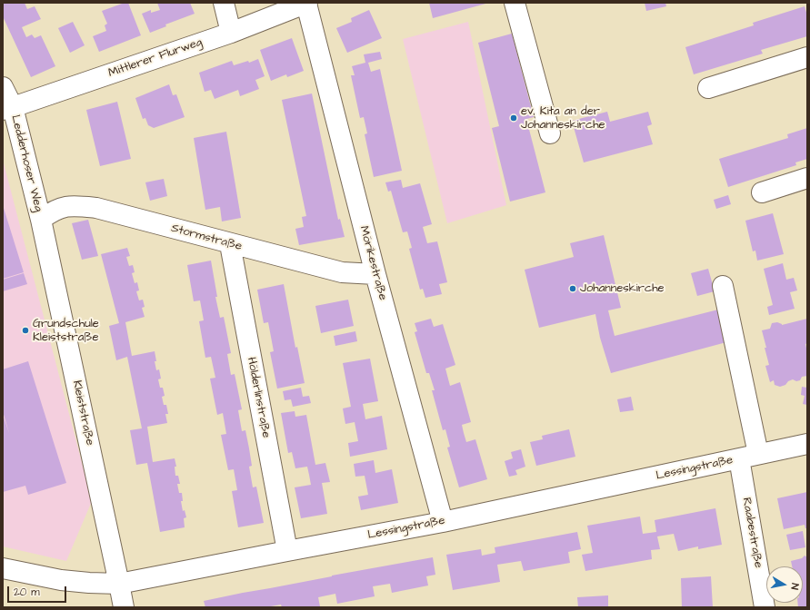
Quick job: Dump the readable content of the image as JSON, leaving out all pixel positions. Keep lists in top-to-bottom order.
{
  "streets": {
    "street": [
      "Mittlerer Flurweg",
      "Ledderhoser Weg",
      "Stormstraße",
      "Mörikestraße",
      "Hölderlinstraße",
      "Kleiststraße",
      "Lessingstraße",
      "Raabestraße"
    ]
  },
  "crossings": [
    ["Mittlerer Flurweg", "Ledderhoser Weg"],
    ["Mittlerer Flurweg", "Mörikestraße"],
    ["Ledderhoser Weg", "Stormstraße"],
    ["Ledderhoser Weg", "Kleiststraße"],
    ["Stormstraße", "Mörikestraße"],
    ["Stormstraße", "Hölderlinstraße"],
    ["Stormstraße", "Kleiststraße"],
    ["Mörikestraße", "Lessingstraße"],
    ["Hölderlinstraße", "Lessingstraße"],
    ["Kleiststraße", "Lessingstraße"],
    ["Lessingstraße", "Raabestraße"]
  ],
  "places": ["ev. Kita an der Johanneskirche", "Johanneskirche", "Grundschule Kleiststraße"],
  "scale_bar": "20 m",
  "north": "right"
}
